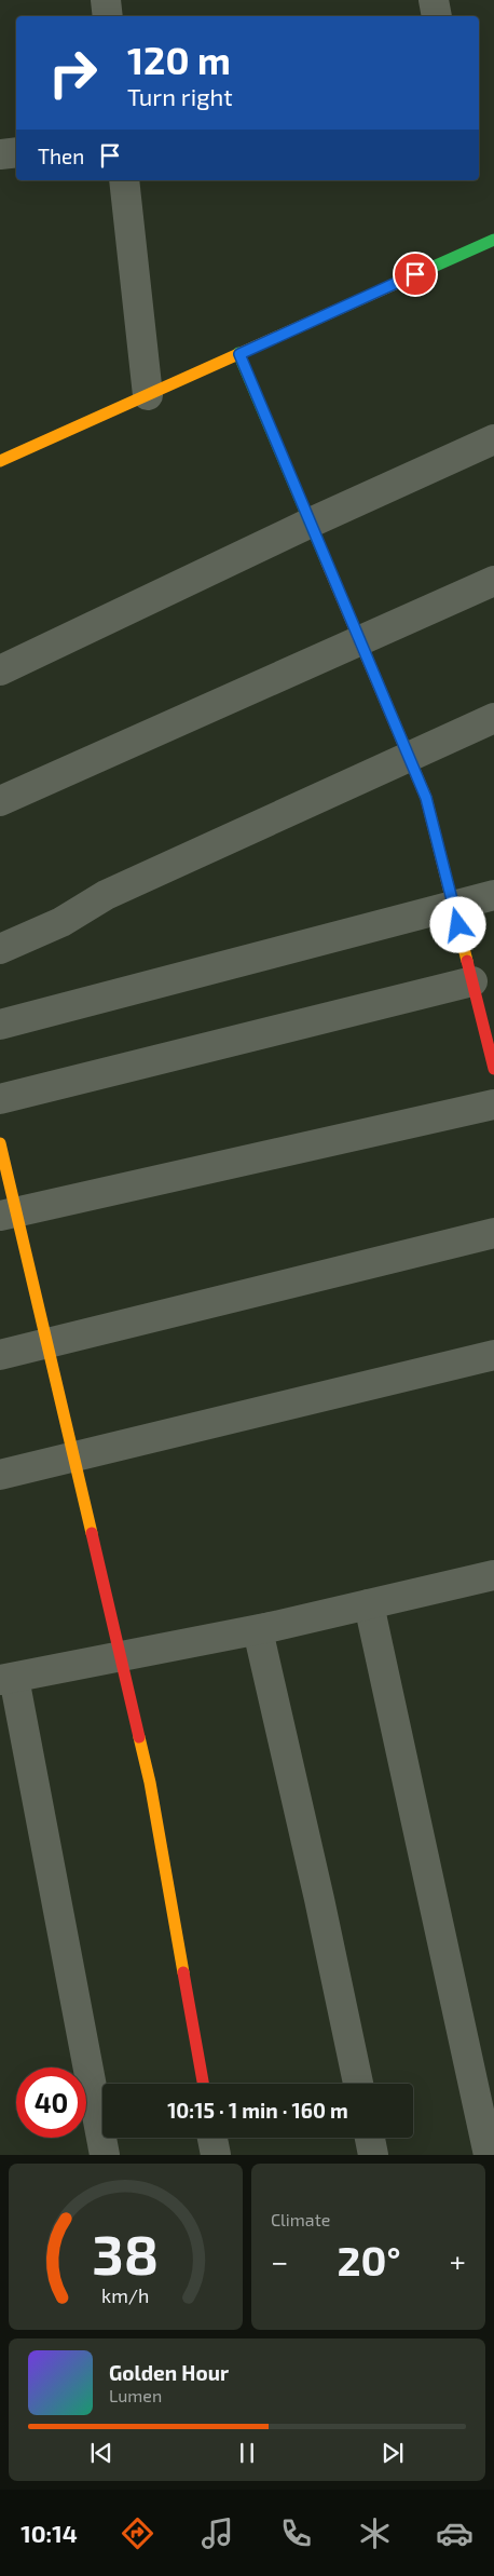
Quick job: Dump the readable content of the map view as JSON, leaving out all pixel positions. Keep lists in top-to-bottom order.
{
  "page": {
    "turn": ["120 m", "Turn right"],
    "then": "Then",
    "limit": "40",
    "trip": "10:15 · 1 min · 160 m",
    "tile": "Climate",
    "heat": ["−", "20°", "+"],
    "song": ["Golden Hour", "Lumen"],
    "tabs": "10:14",
    "gauge": ["38", "km/h"]
  }
}
